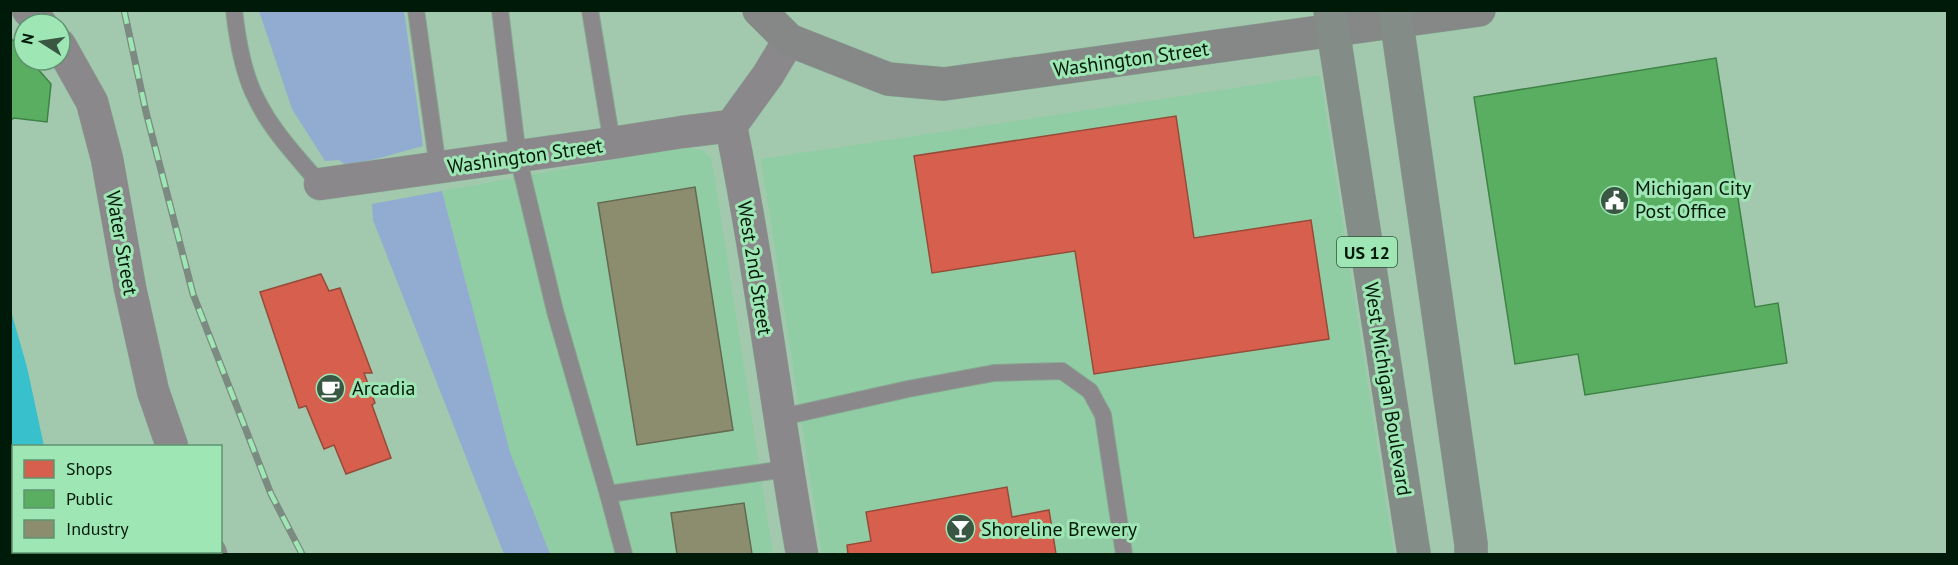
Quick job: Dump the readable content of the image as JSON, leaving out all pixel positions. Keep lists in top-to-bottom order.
{
  "streets": {
    "main road": ["US 12", "West Michigan Boulevard"],
    "street": ["Washington Street", "Water Street", "West 2nd Street"]
  },
  "crossings": [
    ["Washington Street", "West 2nd Street"],
    ["Washington Street", "West Michigan Boulevard"]
  ],
  "places": {
    "public building": ["Michigan City Post Office"],
    "cafe": ["Arcadia"],
    "bar": ["Shoreline Brewery"]
  },
  "legend": ["Shops", "Public", "Industry"],
  "north": "left"
}
